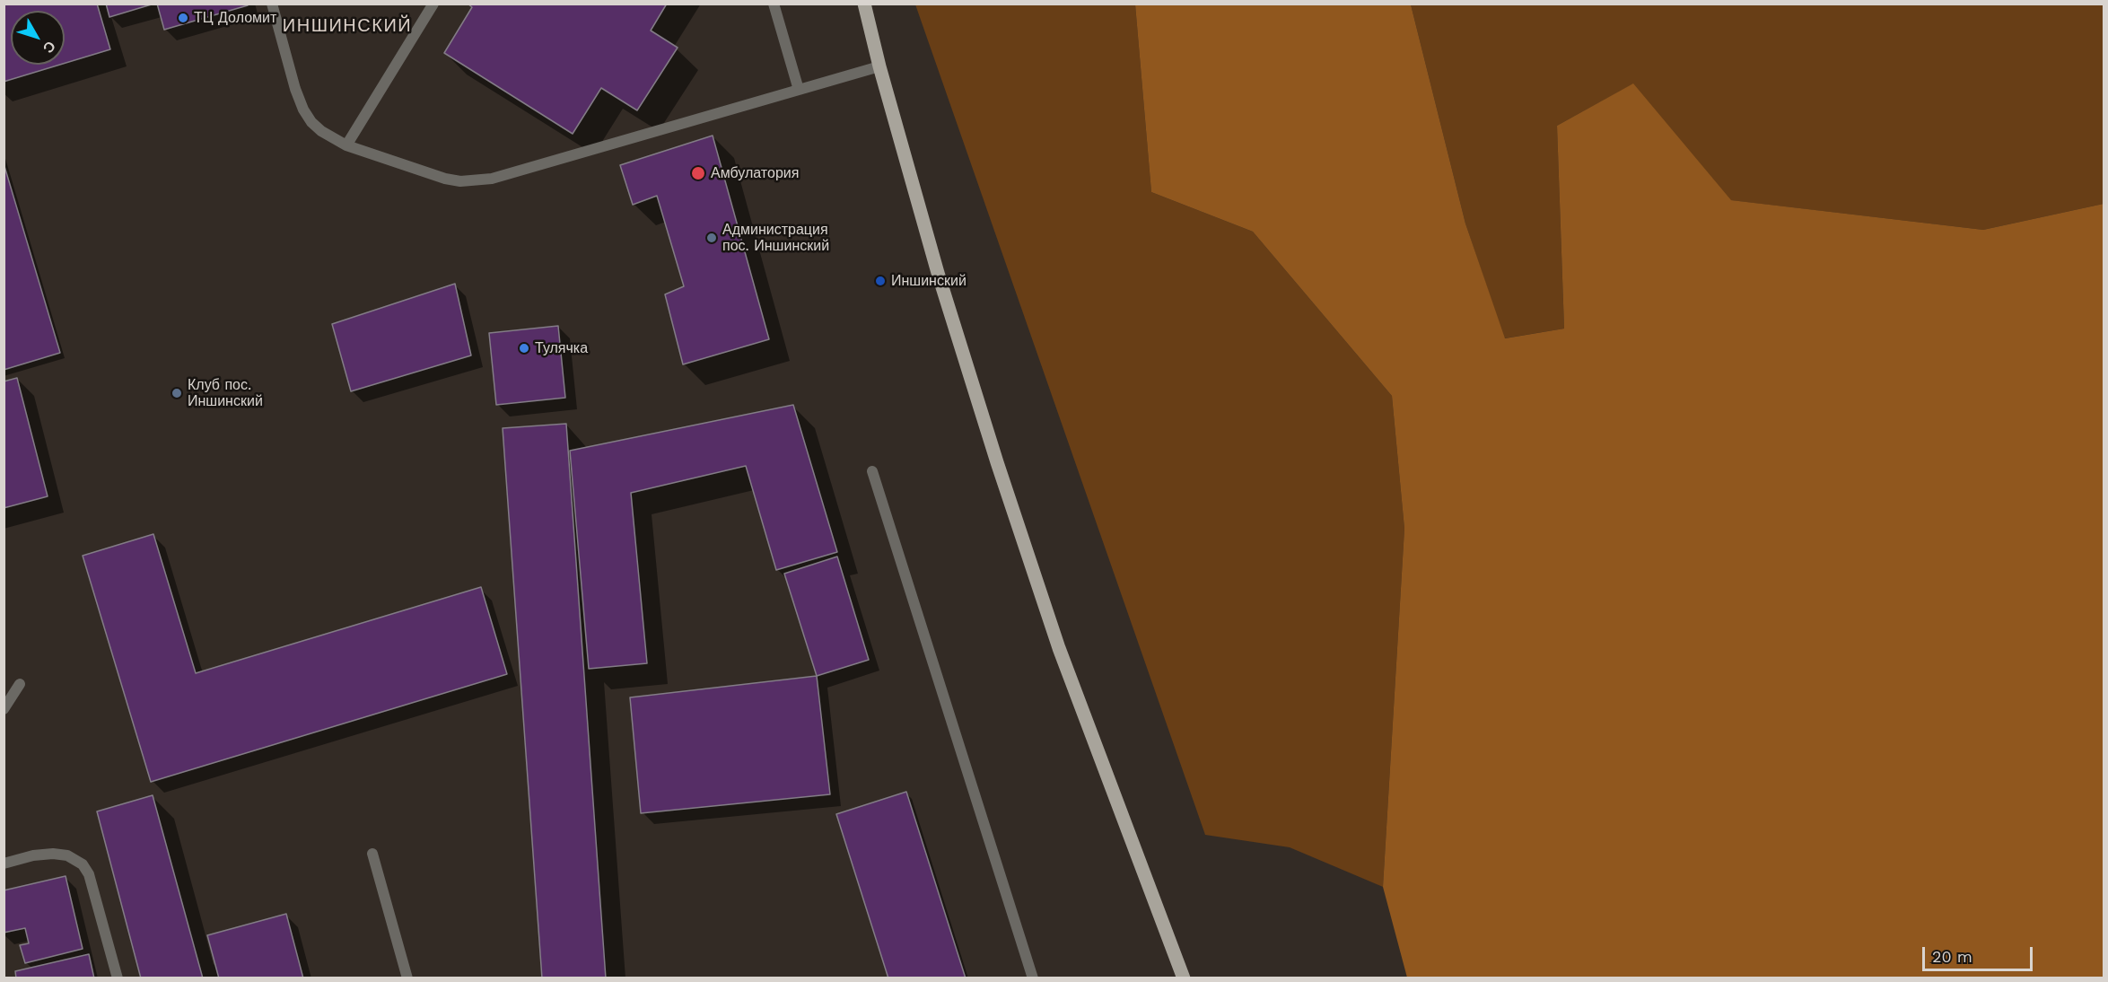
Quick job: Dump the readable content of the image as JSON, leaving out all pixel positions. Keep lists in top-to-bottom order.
{
  "districts": ["ИНШИНСКИЙ"],
  "places": [
    "ТЦ Доломит",
    "Амбулатория",
    "Администрация пос. Иншинский",
    "Иншинский",
    "Тулячка",
    "Клуб пос. Иншинский"
  ],
  "scale_bar": "20 m",
  "north": "bottom right"
}
